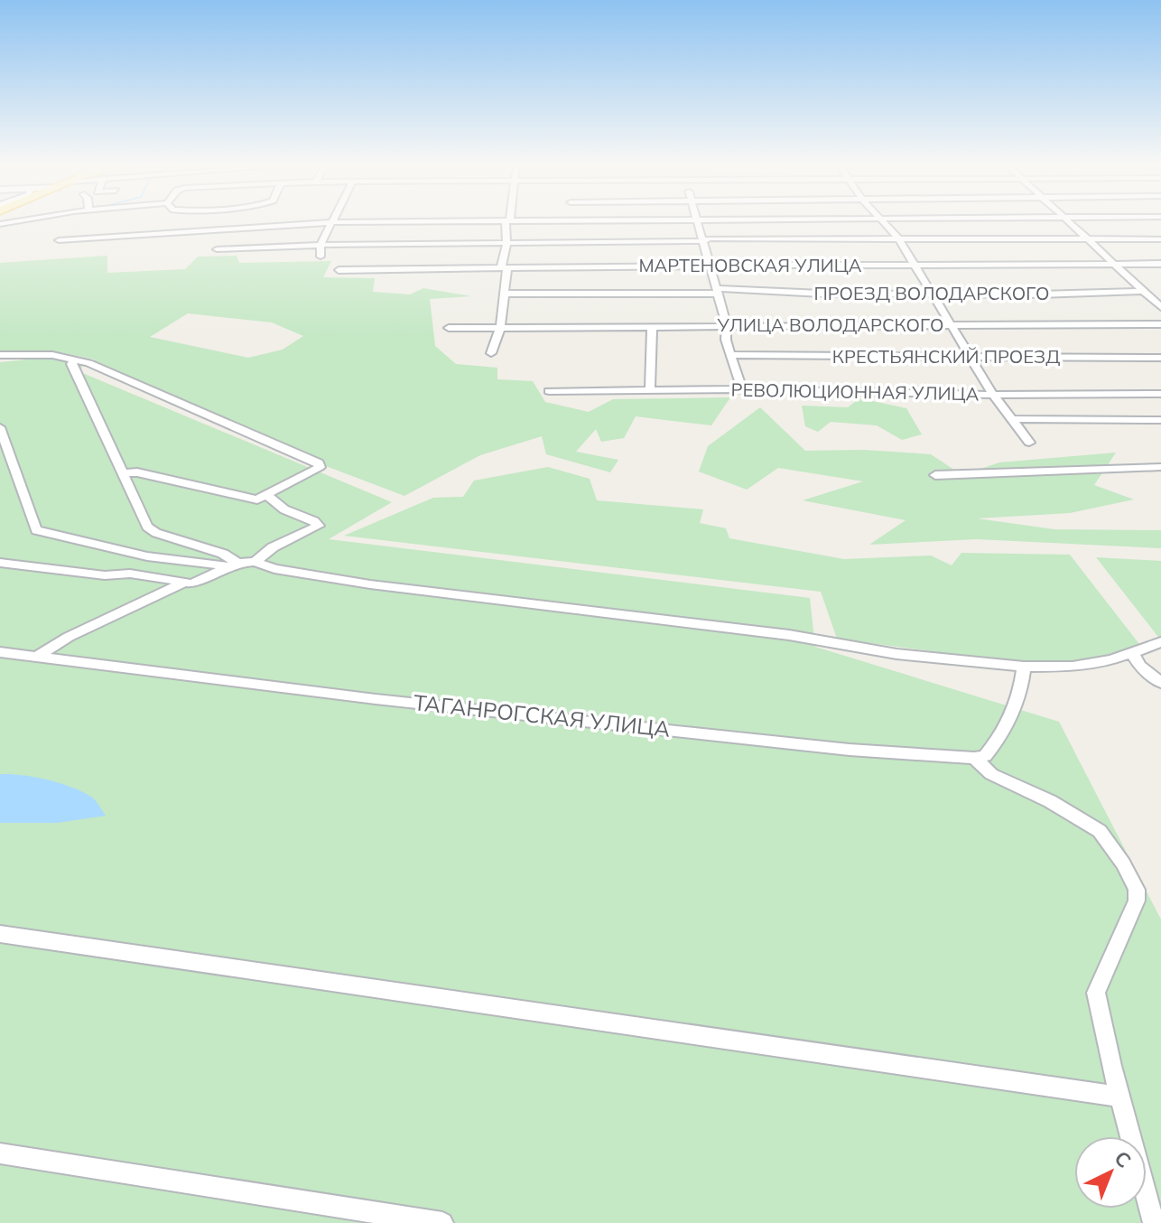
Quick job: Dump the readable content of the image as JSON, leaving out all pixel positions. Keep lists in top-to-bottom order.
{
  "streets": {
    "street": [
      "МАРТЕНОВСКАЯ УЛИЦА",
      "ПРОЕЗД ВОЛОДАРСКОГО",
      "УЛИЦА ВОЛОДАРСКОГО",
      "КРЕСТЬЯНСКИЙ ПРОЕЗД",
      "РЕВОЛЮЦИОННАЯ УЛИЦА",
      "ТАГАНРОГСКАЯ УЛИЦА"
    ]
  },
  "north": "top right"
}
